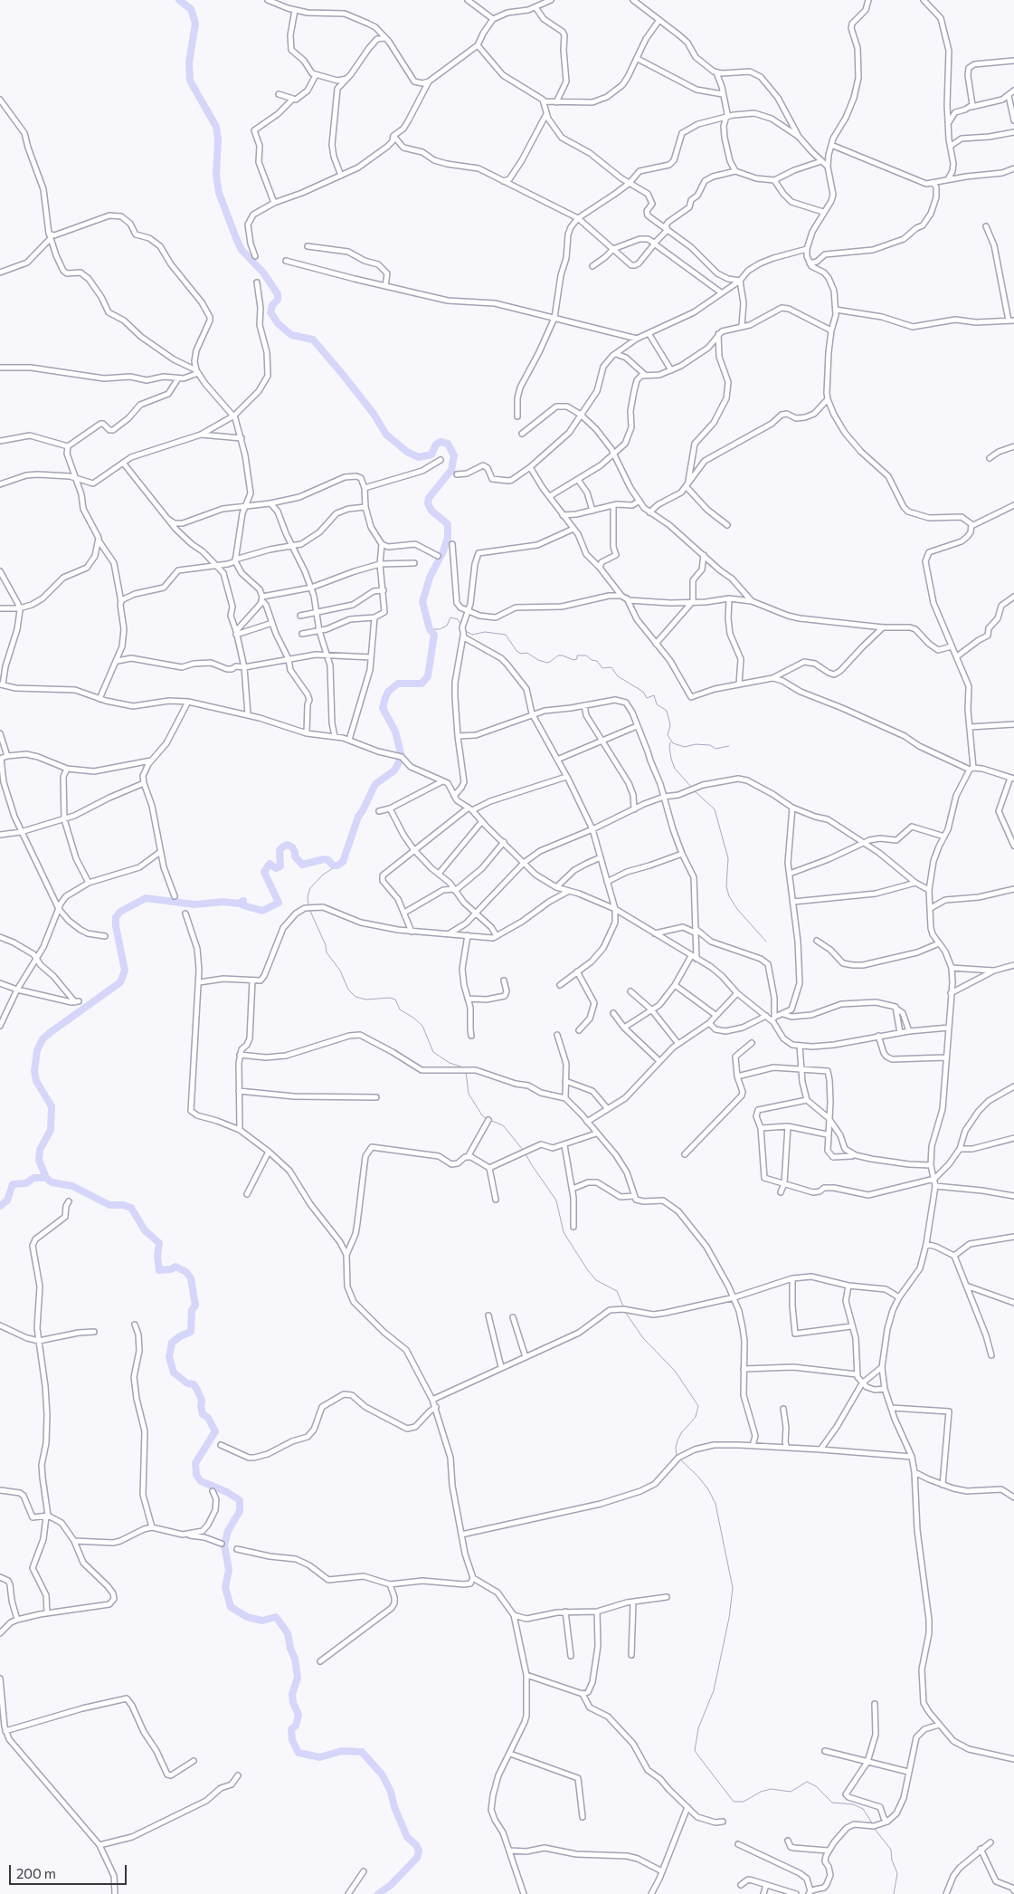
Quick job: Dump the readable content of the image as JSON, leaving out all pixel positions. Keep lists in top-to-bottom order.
{
  "scale_bar": "200 m"
}
